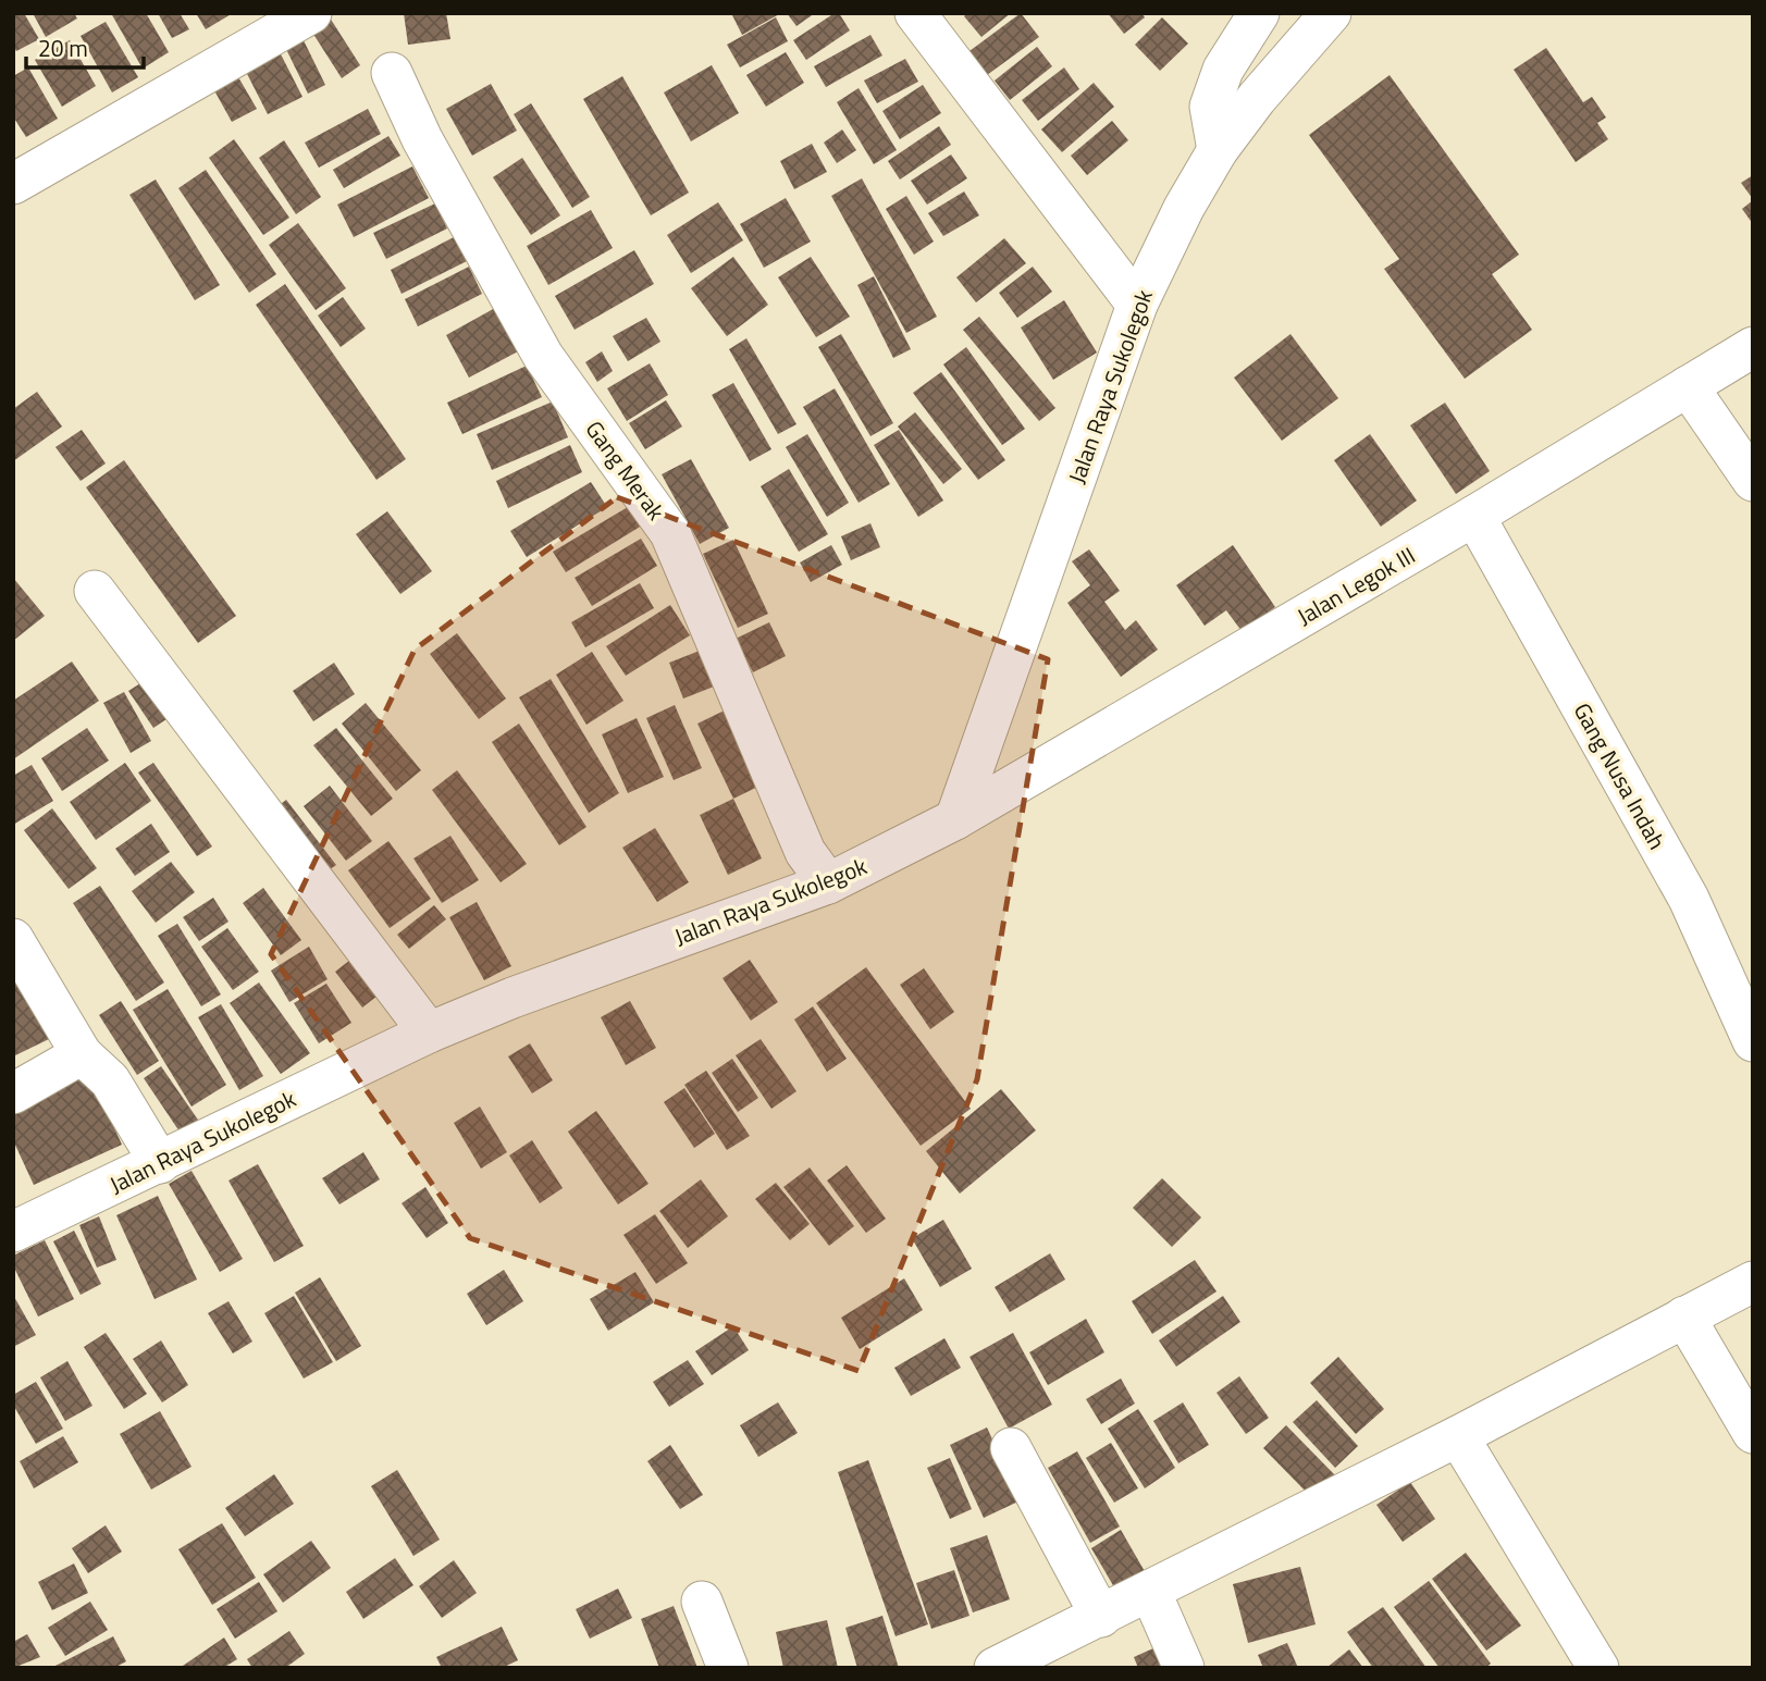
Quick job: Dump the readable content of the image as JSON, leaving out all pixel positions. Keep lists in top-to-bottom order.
{
  "streets": {
    "street": [
      "Jalan Raya Sukolegok",
      "Gang Merak",
      "Jalan Legok III",
      "Gang Nusa Indah"
    ]
  },
  "crossings": [
    ["Jalan Raya Sukolegok", "Gang Merak"],
    ["Jalan Raya Sukolegok", "Jalan Legok III"],
    ["Jalan Legok III", "Gang Nusa Indah"]
  ],
  "scale_bar": "20 m"
}
